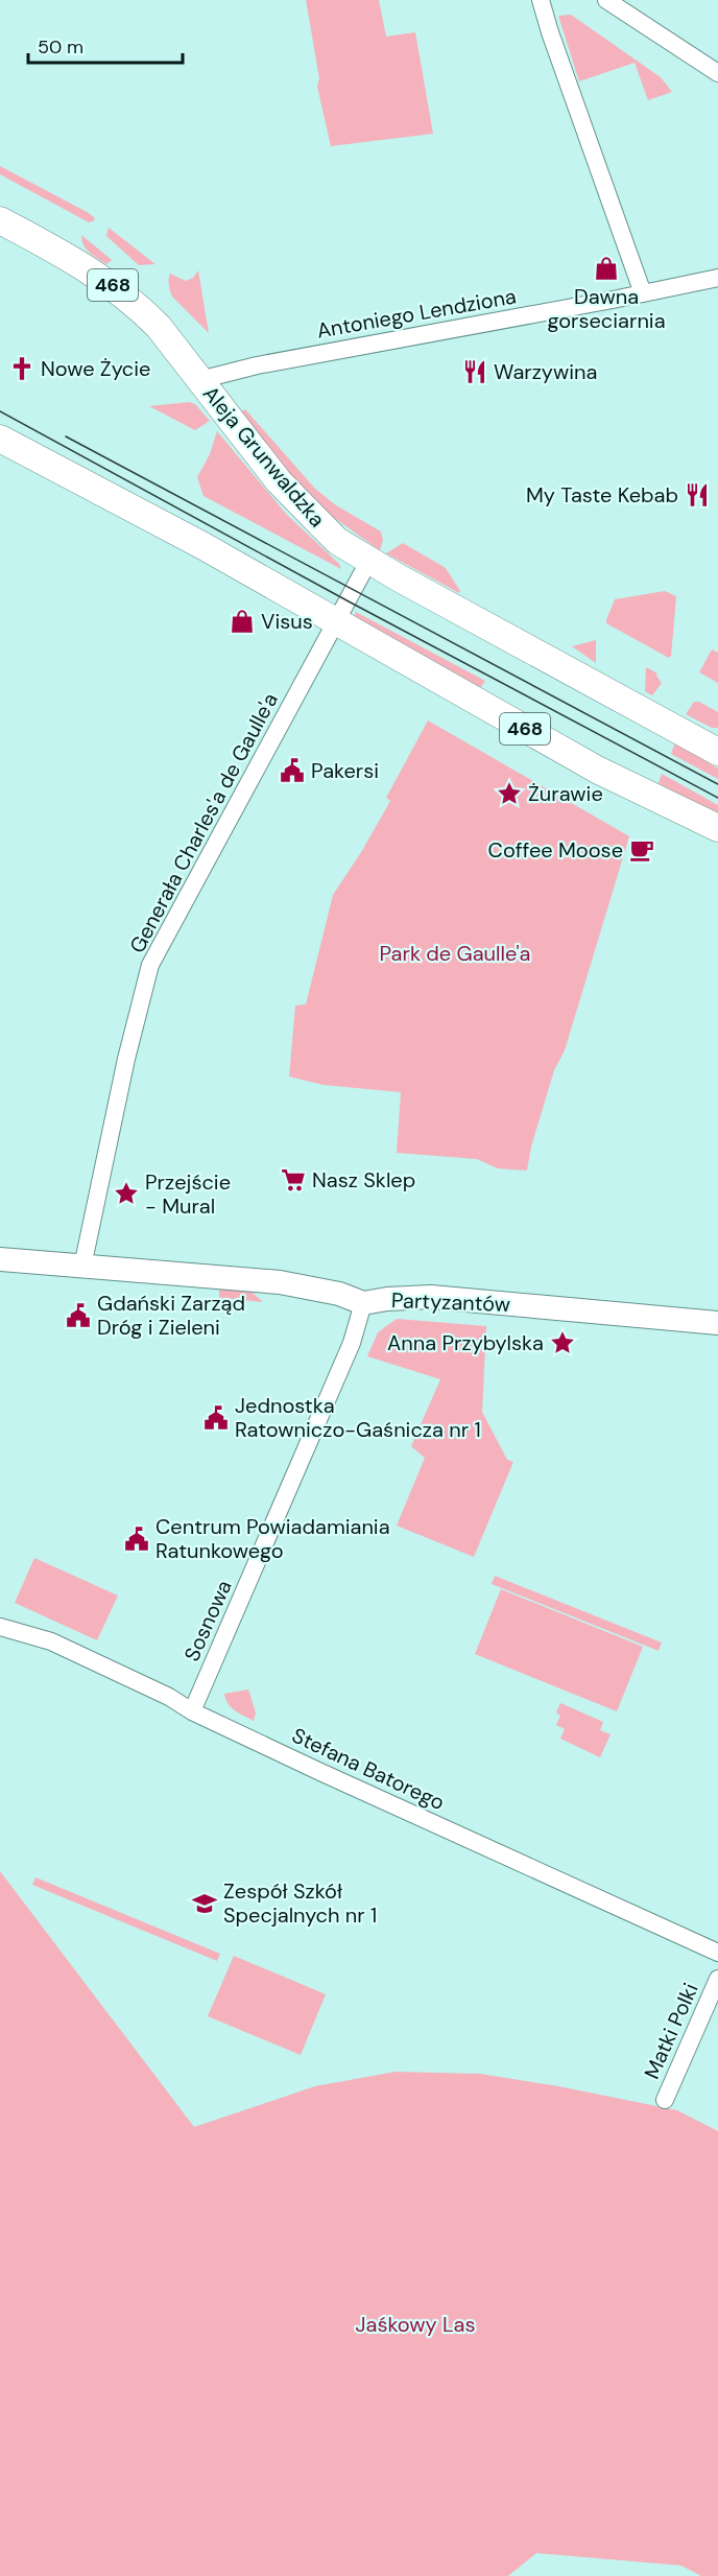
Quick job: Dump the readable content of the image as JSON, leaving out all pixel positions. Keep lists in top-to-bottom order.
{
  "streets": {
    "main road": ["468", "Aleja Grunwaldzka"],
    "street": [
      "Antoniego Lendziona",
      "Generała Charles'a de Gaulle'a",
      "Partyzantów",
      "Sosnowa",
      "Stefana Batorego",
      "Matki Polki"
    ]
  },
  "crossings": [
    ["468", "Generała Charles'a de Gaulle'a"],
    ["Antoniego Lendziona", "Aleja Grunwaldzka"],
    ["Aleja Grunwaldzka", "Generała Charles'a de Gaulle'a"],
    ["Generała Charles'a de Gaulle'a", "Partyzantów"],
    ["Partyzantów", "Sosnowa"],
    ["Sosnowa", "Stefana Batorego"]
  ],
  "parks": ["Park de Gaulle'a", "Jaśkowy Las"],
  "places": {
    "shop": ["Dawna gorseciarnia", "Visus"],
    "church": ["Nowe Życie"],
    "restaurant": ["Warzywina", "My Taste Kebab"],
    "public building": [
      "Pakersi",
      "Gdański Zarząd Dróg i Zieleni",
      "Jednostka Ratowniczo-Gaśnicza nr 1",
      "Centrum Powiadamiania Ratunkowego"
    ],
    "place": ["Żurawie", "Przejście - Mural", "Anna Przybylska"],
    "cafe": ["Coffee Moose"],
    "supermarket": ["Nasz Sklep"],
    "school or university": ["Zespół Szkół Specjalnych nr 1"]
  },
  "scale_bar": "50 m"
}
